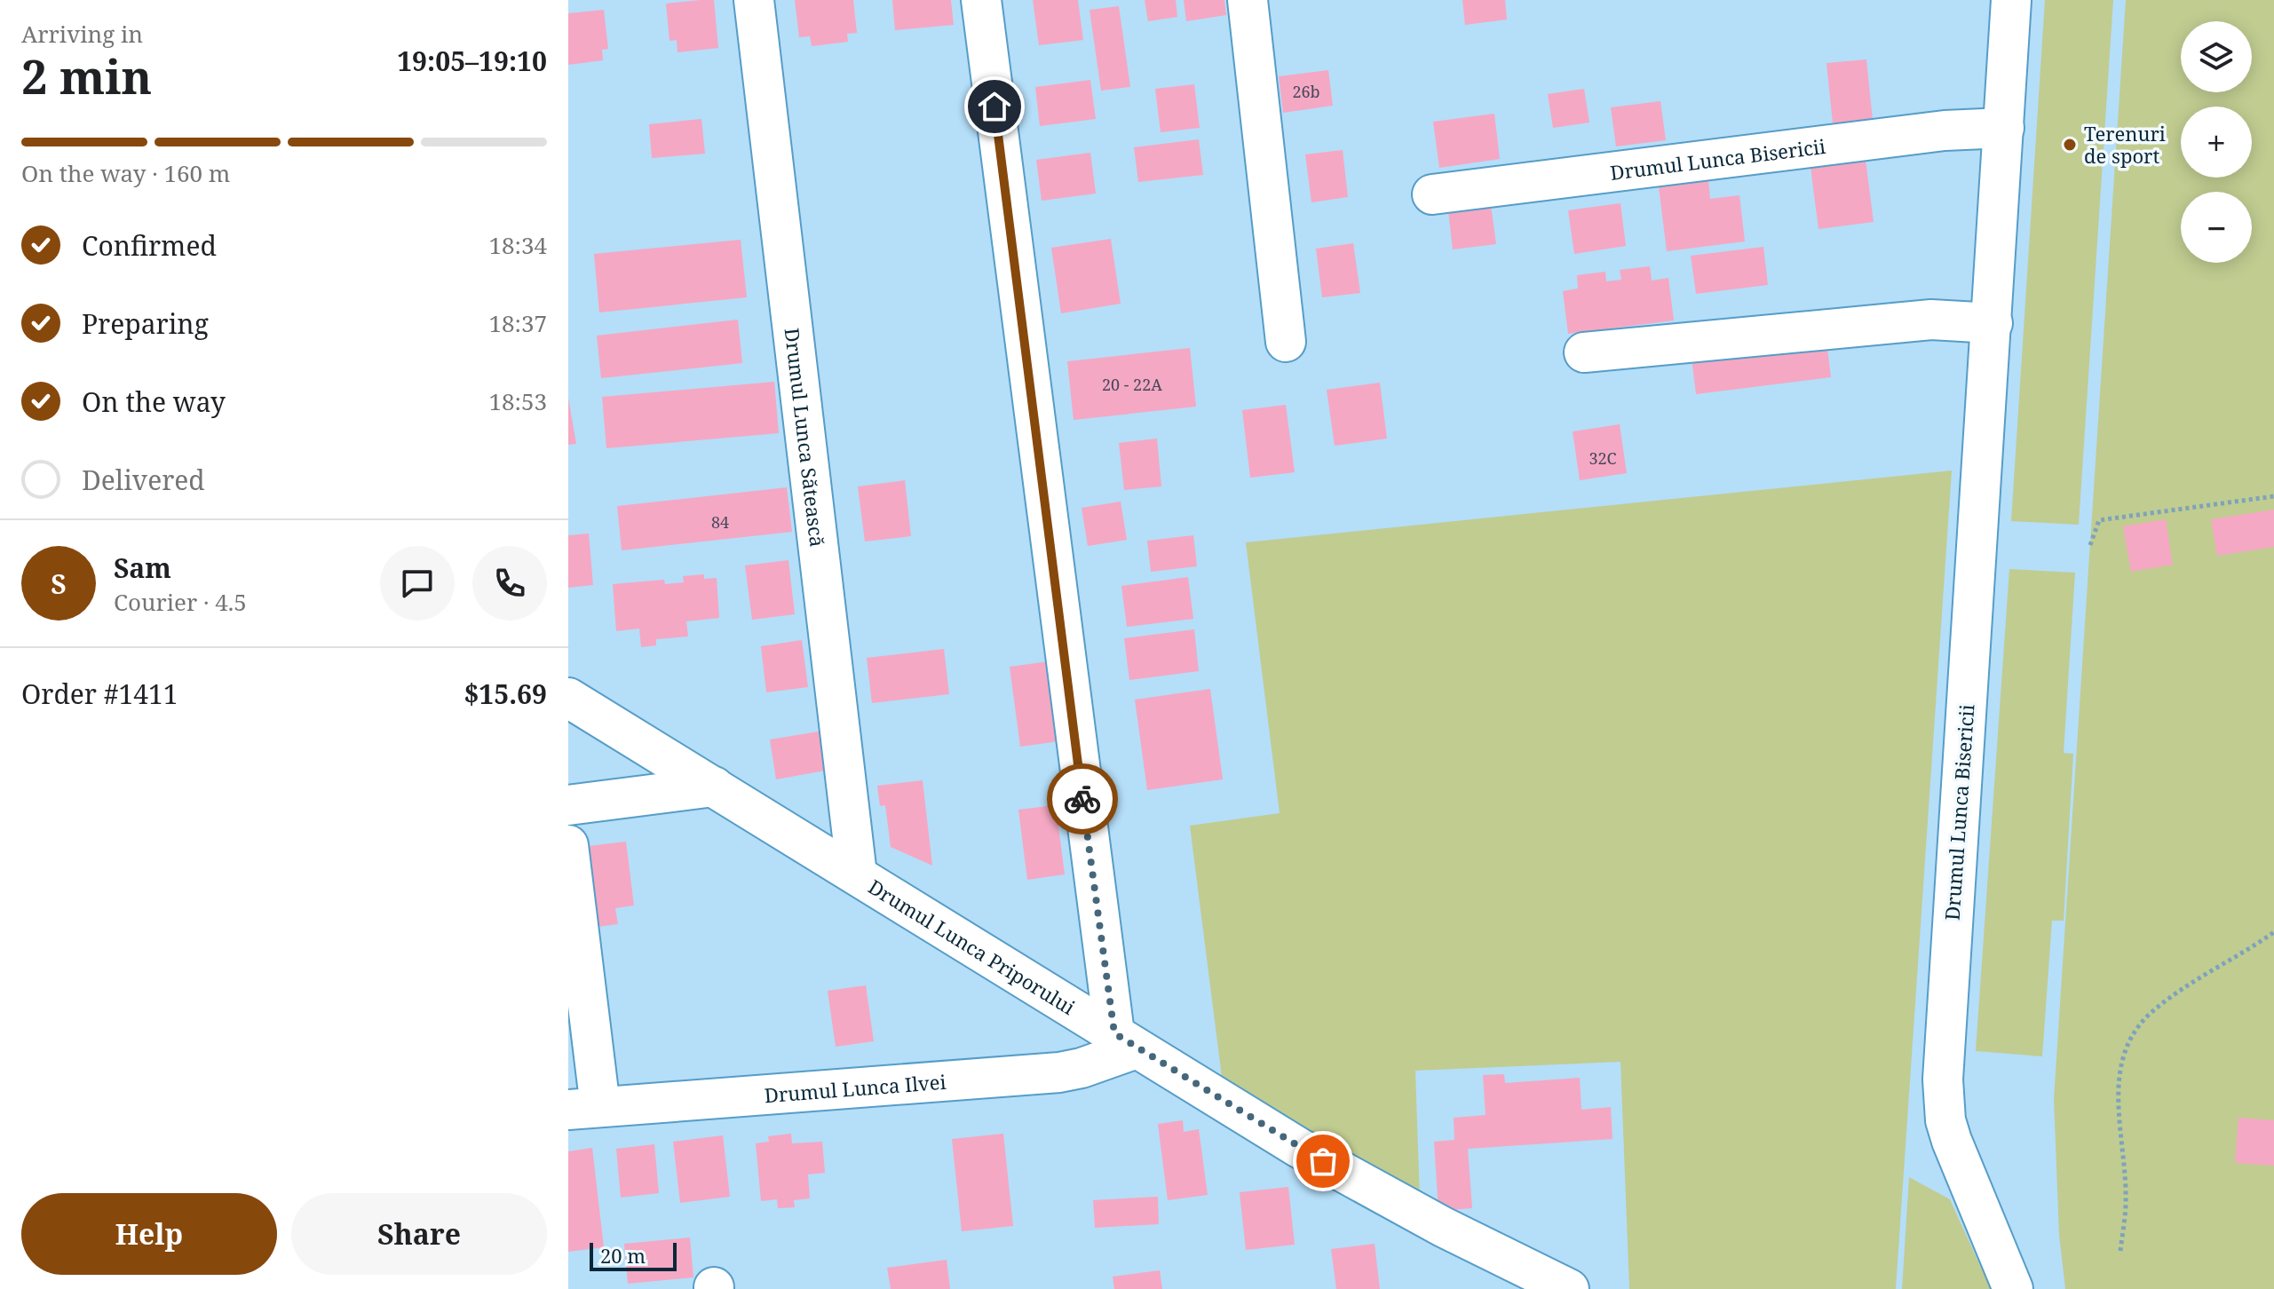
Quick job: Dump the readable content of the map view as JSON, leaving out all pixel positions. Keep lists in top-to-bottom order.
{
  "streets": {
    "street": [
      "Drumul Lunca Bisericii",
      "Drumul Lunca Sătească",
      "Drumul Lunca Priporului",
      "Drumul Lunca Ilvei"
    ]
  },
  "crossings": [
    ["Drumul Lunca Sătească", "Drumul Lunca Priporului"],
    ["Drumul Lunca Priporului", "Drumul Lunca Ilvei"]
  ],
  "places": ["Terenuri de sport"],
  "house_numbers": [
    "26b",
    "20 - 22A",
    "32C",
    "84"
  ],
  "scale_bar": "20 m",
  "page": {
    "heading": ["2 min", "Arriving in", "19:05–19:10"],
    "panel": [
      "Sam",
      "Courier · 4.5",
      "Order #1411",
      "$15.69"
    ],
    "map_buttons": ["+", "−"],
    "bar": "On the way · 160 m",
    "list": [
      ["Confirmed", "18:34"],
      ["Preparing", "18:37"],
      ["On the way", "18:53"],
      "Delivered"
    ],
    "round": "S",
    "buttons": ["Help", "Share"],
    "scale": "20 m"
  }
}
